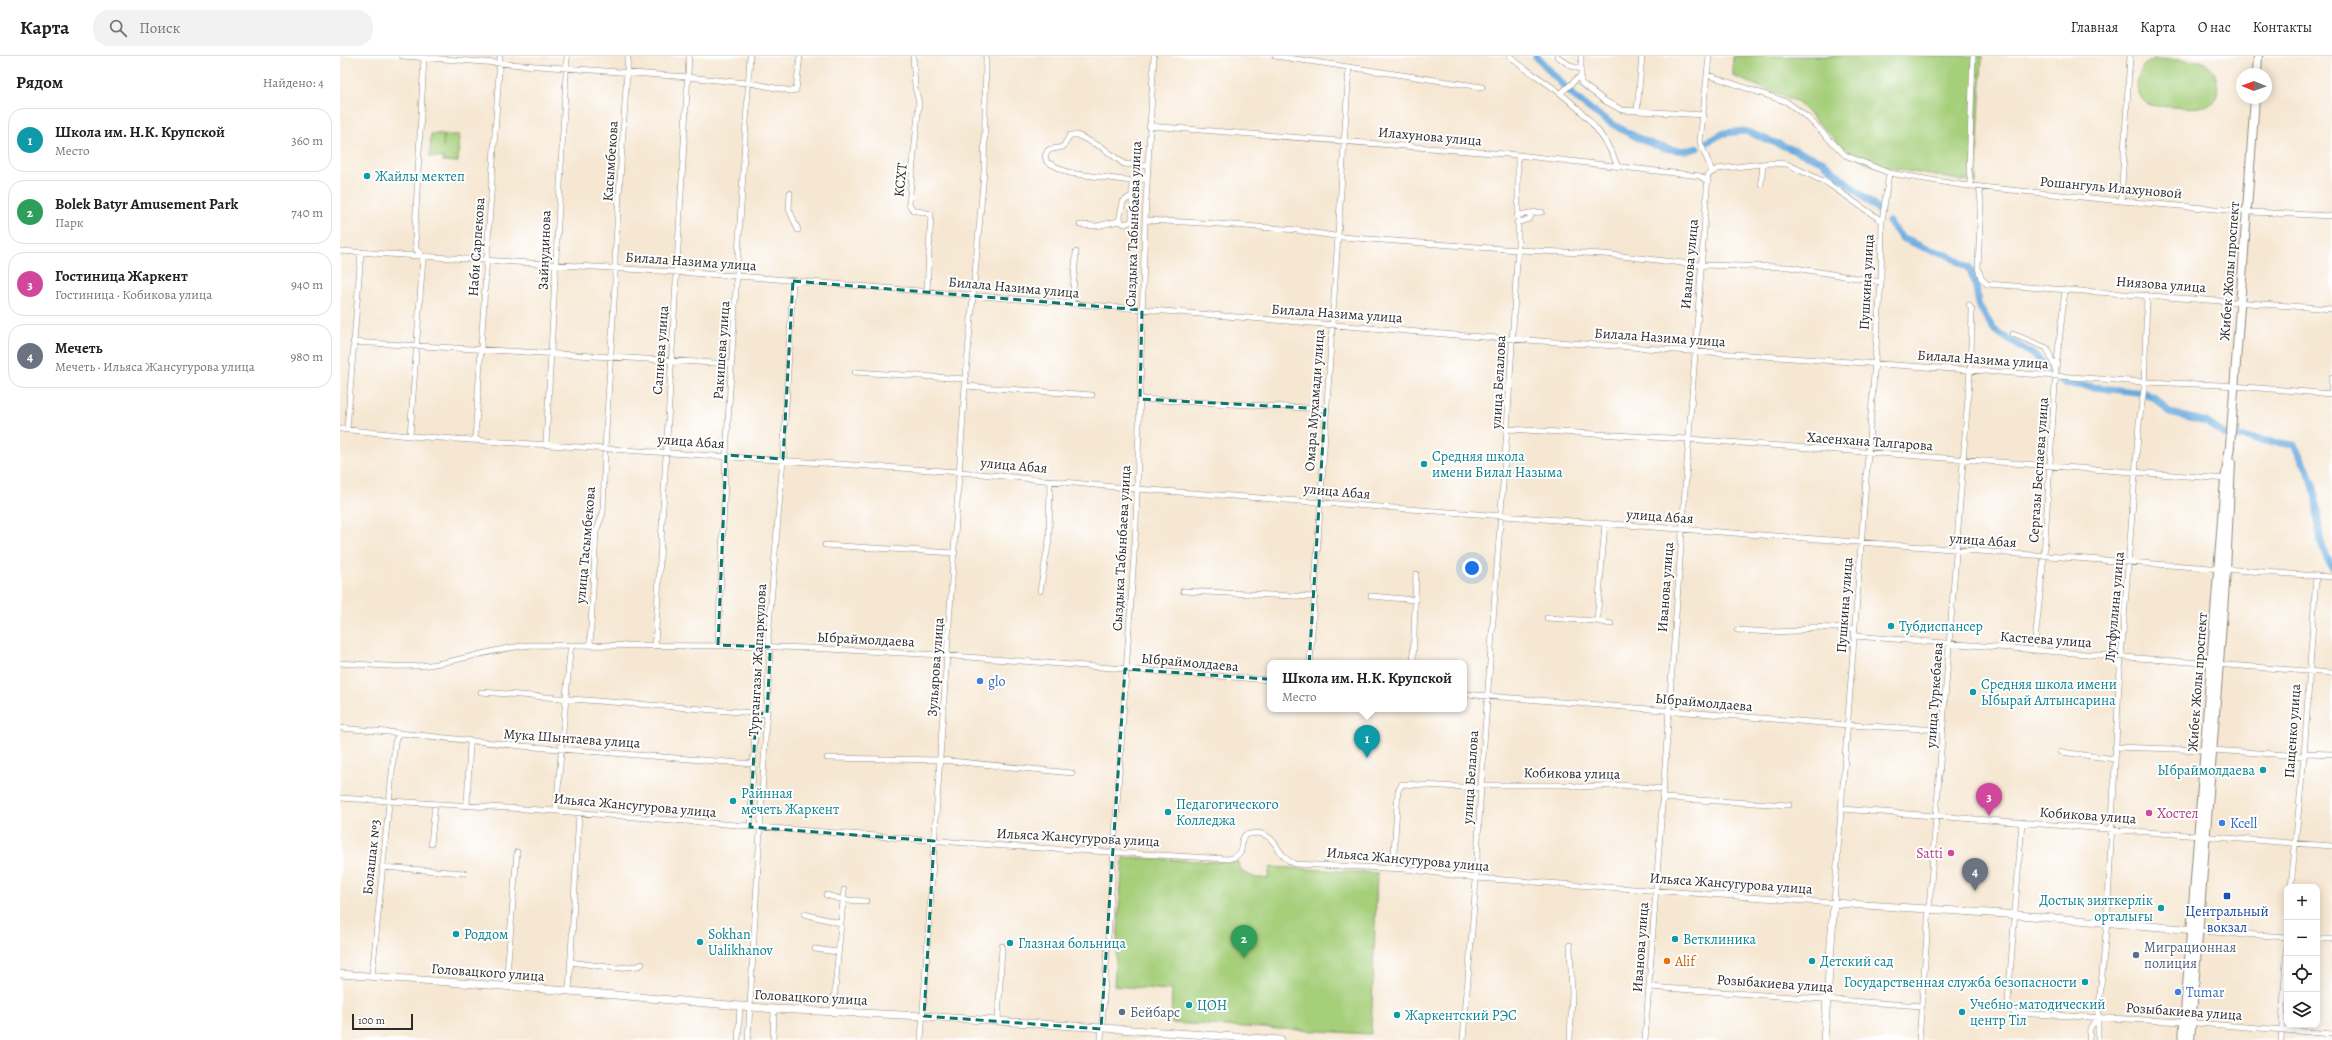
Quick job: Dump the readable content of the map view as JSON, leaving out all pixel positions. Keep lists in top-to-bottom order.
{
  "streets": {
    "highway": ["Жибек Жолы проспект"],
    "main road": ["Пушкина улица", "Ильяса Жансугурова улица", "Головацкого улица"],
    "street": [
      "Илахунова улица",
      "Касымбекова",
      "КСХТ",
      "Рошангуль Илахуновой",
      "Сыздыка Табынбаева улица",
      "Наби Сарпекова",
      "Зайнудинова",
      "Билала Назима улица",
      "Иванова улица",
      "Ниязова улица",
      "Сапиева улица",
      "Ракишева улица",
      "улица Белалова",
      "Омара Мухамади улица",
      "улица Абая",
      "Хасенхана Талгарова",
      "Сергазы Беспаева улица",
      "улица Тасымбекова",
      "Лутфуллина улица",
      "Ыбраймолдаева",
      "Кастеева улица",
      "Тургангазы Жапаркулова",
      "Зульярова улица",
      "улица Туркебаева",
      "Пащенко улица",
      "Мука Шынтаева улица",
      "Кобикова улица",
      "Болашак №3",
      "Розыбакиева улица"
    ]
  },
  "crossings": [
    ["Илахунова улица", "Сыздыка Табынбаева улица"],
    ["Илахунова улица", "Иванова улица"],
    ["Илахунова улица", "улица Белалова"],
    ["Илахунова улица", "Омара Мухамади улица"],
    ["Касымбекова", "Билала Назима улица"],
    ["Касымбекова", "улица Тасымбекова"],
    ["КСХТ", "Билала Назима улица"],
    ["Рошангуль Илахуновой", "Жибек Жолы проспект"],
    ["Рошангуль Илахуновой", "Пушкина улица"],
    ["Рошангуль Илахуновой", "Ниязова улица"],
    ["Сыздыка Табынбаева улица", "Билала Назима улица"],
    ["Сыздыка Табынбаева улица", "улица Абая"],
    ["Сыздыка Табынбаева улица", "Ыбраймолдаева"],
    ["Сыздыка Табынбаева улица", "Ильяса Жансугурова улица"],
    ["Сыздыка Табынбаева улица", "Головацкого улица"],
    ["Наби Сарпекова", "Билала Назима улица"],
    ["Наби Сарпекова", "улица Абая"],
    ["Зайнудинова", "Билала Назима улица"],
    ["Зайнудинова", "улица Абая"],
    ["Билала Назима улица", "Иванова улица"],
    ["Билала Назима улица", "Жибек Жолы проспект"],
    ["Билала Назима улица", "Пушкина улица"],
    ["Билала Назима улица", "Сапиева улица"],
    ["Билала Назима улица", "Ракишева улица"],
    ["Билала Назима улица", "улица Белалова"],
    ["Билала Назима улица", "Омара Мухамади улица"],
    ["Билала Назима улица", "Сергазы Беспаева улица"],
    ["Билала Назима улица", "Лутфуллина улица"],
    ["Билала Назима улица", "Тургангазы Жапаркулова"],
    ["Билала Назима улица", "Зульярова улица"],
    ["Билала Назима улица", "улица Туркебаева"],
    ["Иванова улица", "улица Абая"],
    ["Иванова улица", "Хасенхана Талгарова"],
    ["Иванова улица", "Ыбраймолдаева"],
    ["Иванова улица", "Кобикова улица"],
    ["Иванова улица", "Ильяса Жансугурова улица"],
    ["Иванова улица", "Розыбакиева улица"],
    ["Жибек Жолы проспект", "Ниязова улица"],
    ["Жибек Жолы проспект", "улица Абая"],
    ["Жибек Жолы проспект", "Хасенхана Талгарова"],
    ["Жибек Жолы проспект", "Кастеева улица"],
    ["Жибек Жолы проспект", "Кобикова улица"],
    ["Жибек Жолы проспект", "Ильяса Жансугурова улица"],
    ["Жибек Жолы проспект", "Розыбакиева улица"],
    ["Пушкина улица", "улица Абая"],
    ["Пушкина улица", "Хасенхана Талгарова"],
    ["Пушкина улица", "Ыбраймолдаева"],
    ["Пушкина улица", "Кастеева улица"],
    ["Пушкина улица", "Кобикова улица"],
    ["Пушкина улица", "Ильяса Жансугурова улица"],
    ["Пушкина улица", "Розыбакиева улица"],
    ["Ниязова улица", "Сергазы Беспаева улица"],
    ["Ниязова улица", "Лутфуллина улица"],
    ["Сапиева улица", "улица Абая"],
    ["Сапиева улица", "Ыбраймолдаева"],
    ["Ракишева улица", "улица Абая"],
    ["Ракишева улица", "Ыбраймолдаева"],
    ["улица Белалова", "улица Абая"],
    ["улица Белалова", "Хасенхана Талгарова"],
    ["улица Белалова", "Ыбраймолдаева"],
    ["улица Белалова", "Кобикова улица"],
    ["улица Белалова", "Ильяса Жансугурова улица"],
    ["Омара Мухамади улица", "улица Абая"],
    ["улица Абая", "Сергазы Беспаева улица"],
    ["улица Абая", "улица Тасымбекова"],
    ["улица Абая", "Лутфуллина улица"],
    ["улица Абая", "Тургангазы Жапаркулова"],
    ["улица Абая", "Зульярова улица"],
    ["улица Абая", "улица Туркебаева"],
    ["улица Абая", "Пащенко улица"],
    ["Хасенхана Талгарова", "Сергазы Беспаева улица"],
    ["Хасенхана Талгарова", "Лутфуллина улица"],
    ["Хасенхана Талгарова", "улица Туркебаева"],
    ["Сергазы Беспаева улица", "Кастеева улица"],
    ["улица Тасымбекова", "Ыбраймолдаева"],
    ["Лутфуллина улица", "Кастеева улица"],
    ["Лутфуллина улица", "Кобикова улица"],
    ["Лутфуллина улица", "Ильяса Жансугурова улица"],
    ["Лутфуллина улица", "Розыбакиева улица"],
    ["Ыбраймолдаева", "Тургангазы Жапаркулова"],
    ["Ыбраймолдаева", "Зульярова улица"],
    ["Ыбраймолдаева", "улица Туркебаева"],
    ["Кастеева улица", "улица Туркебаева"],
    ["Кастеева улица", "Пащенко улица"],
    ["Тургангазы Жапаркулова", "Ильяса Жансугурова улица"],
    ["Тургангазы Жапаркулова", "Головацкого улица"],
    ["Зульярова улица", "Ильяса Жансугурова улица"],
    ["Зульярова улица", "Головацкого улица"],
    ["улица Туркебаева", "Кобикова улица"],
    ["улица Туркебаева", "Ильяса Жансугурова улица"],
    ["улица Туркебаева", "Розыбакиева улица"],
    ["Пащенко улица", "Кобикова улица"],
    ["Мука Шынтаева улица", "Болашак №3"],
    ["Кобикова улица", "Ильяса Жансугурова улица"],
    ["Ильяса Жансугурова улица", "Болашак №3"],
    ["Ильяса Жансугурова улица", "Розыбакиева улица"],
    ["Болашак №3", "Головацкого улица"]
  ],
  "places": {
    "other": [
      "Жайлы мектеп",
      "Средняя школа имени Билал Назыма",
      "Тубдиспансер",
      "glo",
      "Средняя школа имени Ыбырай Алтынсарина",
      "Ыбраймолдаева",
      "Райнная мечеть Жаркент",
      "Педагогического Колледжа",
      "Хостел",
      "Kcell",
      "Satti",
      "Достық зияткерлік орталығы",
      "Роддом",
      "Ветклиника",
      "Sokhan Ualikhanov",
      "Глазная больница",
      "Миграционная полиция",
      "Alif",
      "Детский сад",
      "Государственная служба безопасности",
      "Tumar",
      "ЦОН",
      "Бейбарс",
      "Учебно-матодический центр Тіл",
      "Жаркентский РЭС"
    ],
    "transit": ["Центральный вокзал"]
  },
  "scale_bar": "100 m",
  "north": "left",
  "page": {
    "header": "Карта",
    "search": "Поиск",
    "nav": [
      "Главная",
      "Карта",
      "О нас",
      "Контакты"
    ],
    "heading": ["Рядом", "Найдено: 4"],
    "list": [
      {
        "mark": "1",
        "name": "Школа им. Н.К. Крупской",
        "note": "Место",
        "value": "360 m"
      },
      {
        "mark": "2",
        "name": "Bolek Batyr Amusement Park",
        "note": "Парк",
        "value": "740 m"
      },
      {
        "mark": "3",
        "name": "Гостиница Жаркент",
        "note": "Гостиница · Кобикова улица",
        "value": "940 m"
      },
      {
        "mark": "4",
        "name": "Мечеть",
        "note": "Мечеть · Ильяса Жансугурова улица",
        "value": "980 m"
      }
    ],
    "popup": ["Школа им. Н.К. Крупской", "Место"],
    "pins": [
      "1",
      "3",
      "4",
      "2"
    ],
    "map_buttons": ["+", "−"],
    "scale": "100 m"
  }
}
